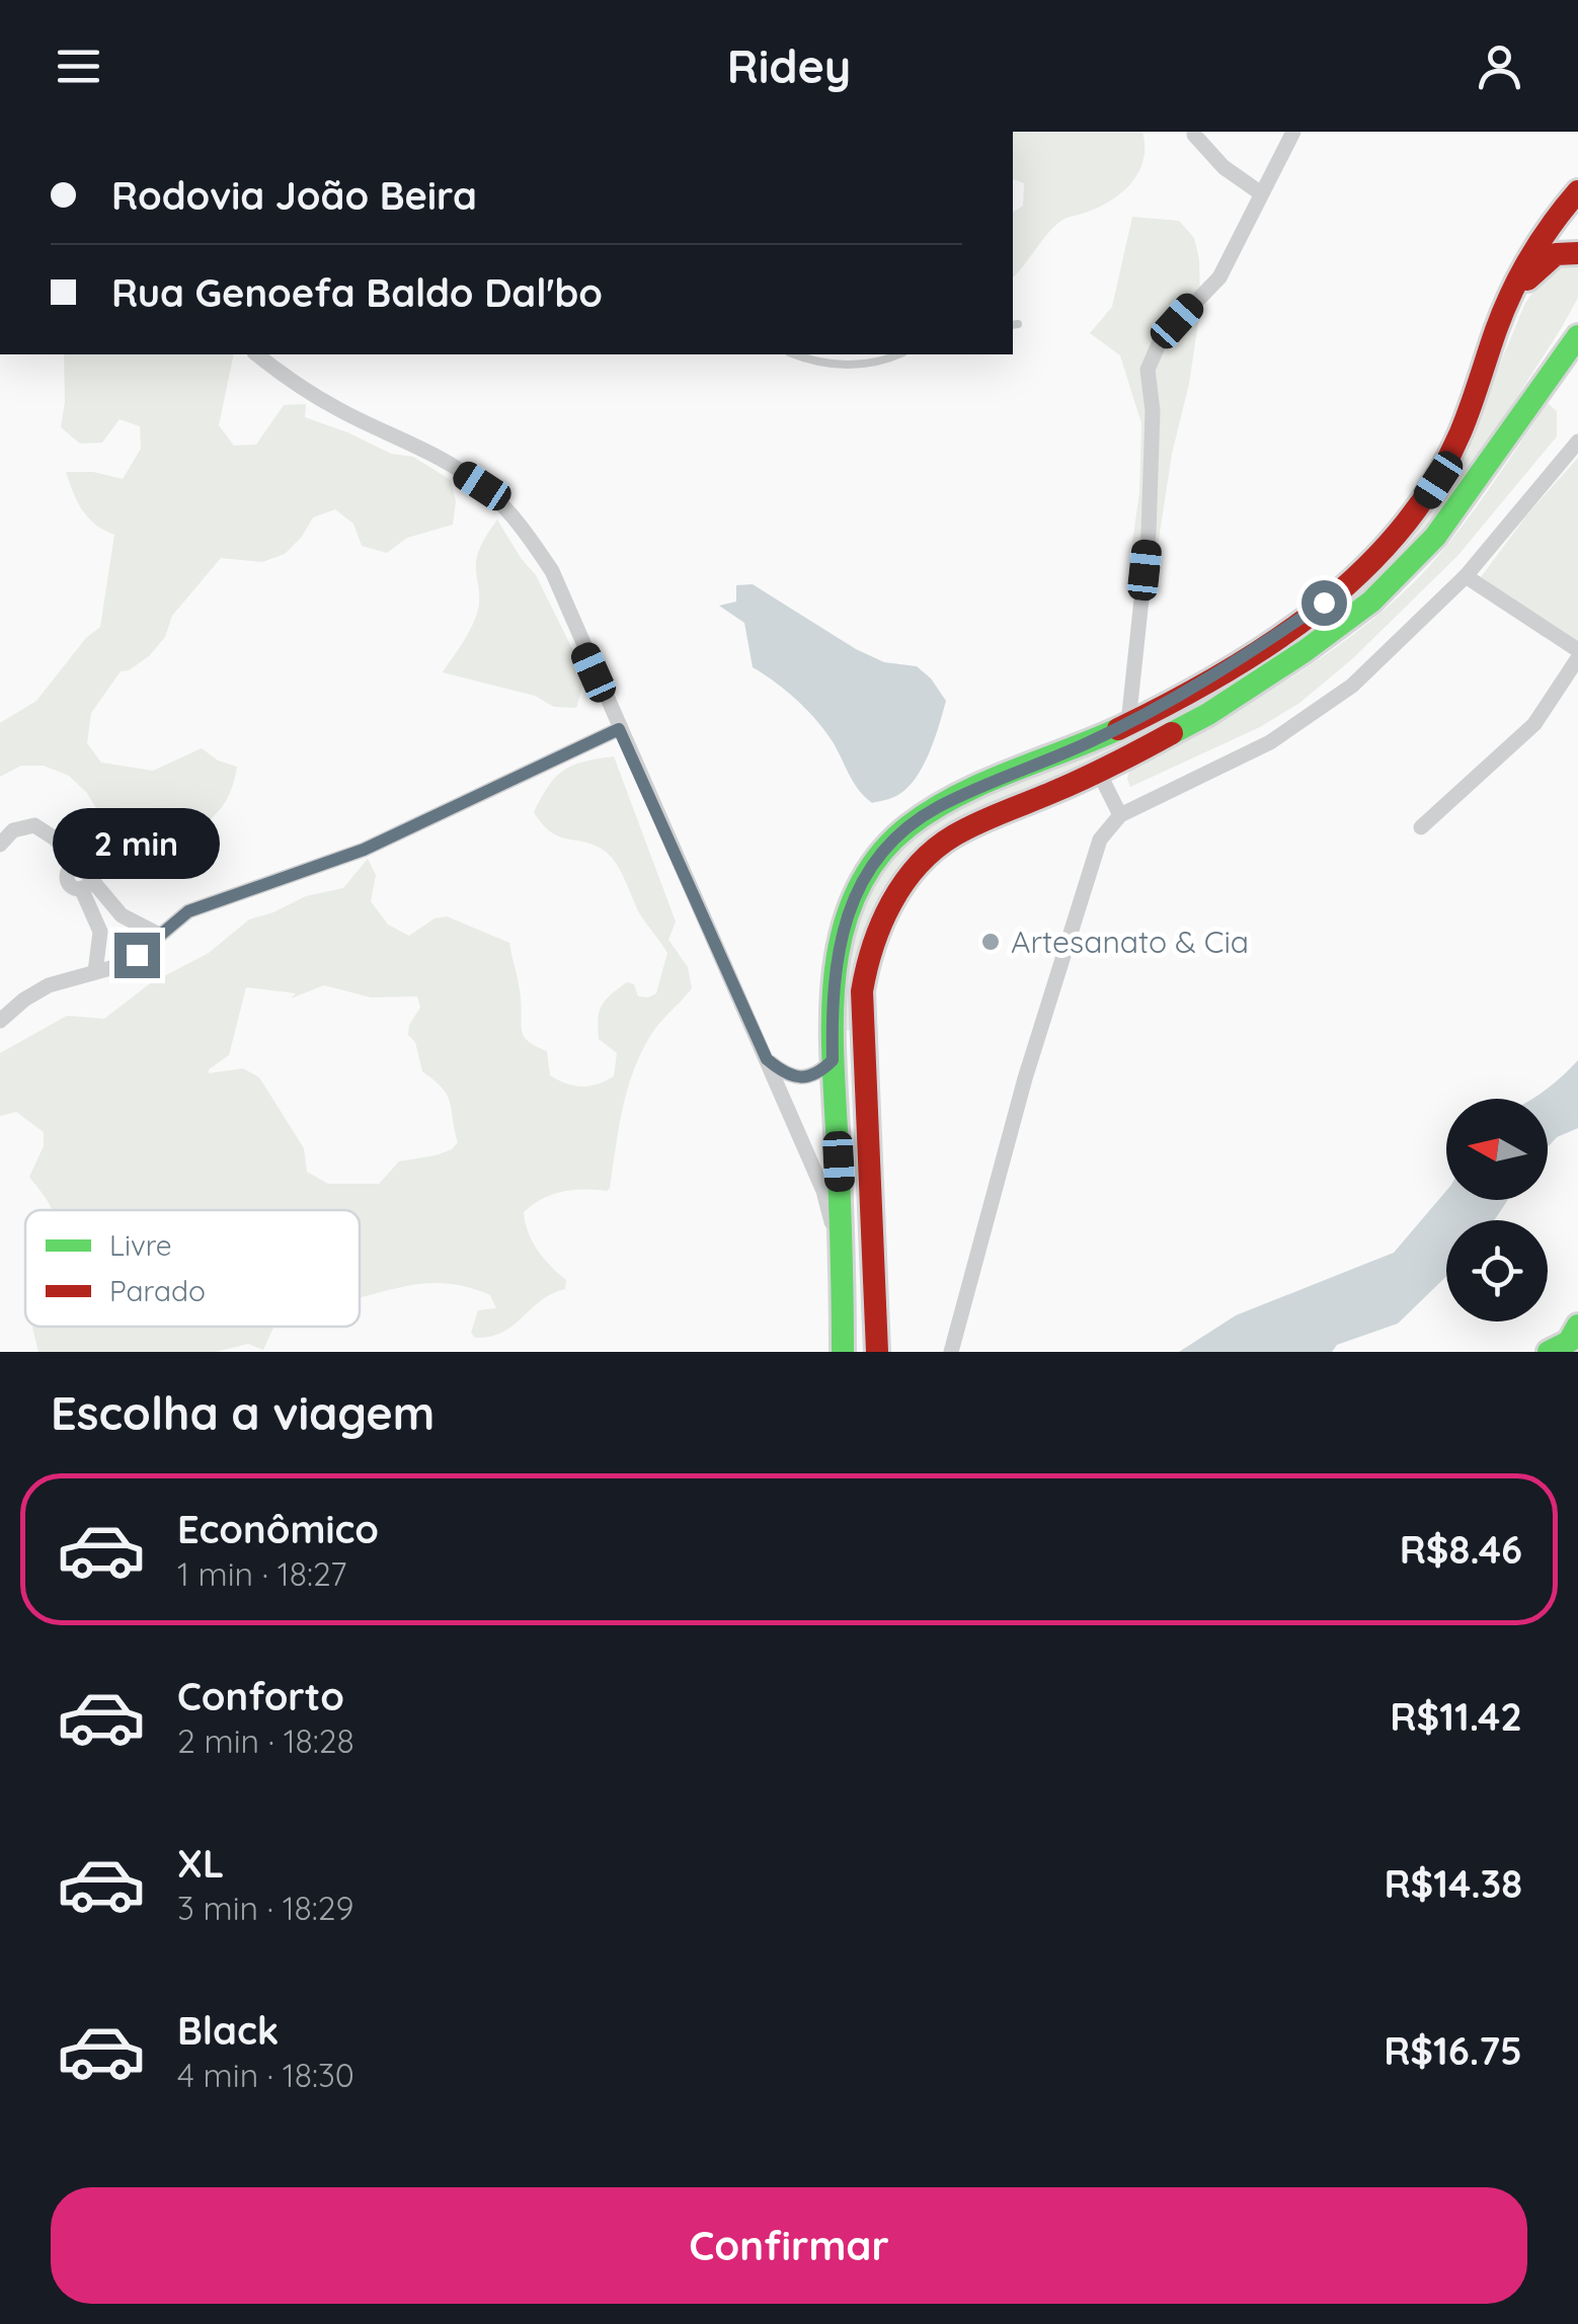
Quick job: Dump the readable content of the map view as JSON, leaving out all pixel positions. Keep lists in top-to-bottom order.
{
  "places": ["Artesanato & Cia"],
  "legend": ["Livre", "Parado"],
  "north": "left",
  "page": {
    "header": "Ridey",
    "banner": ["Rodovia João Beira", "Rua Genoefa Baldo Dal'bo"],
    "bubble": "2 min",
    "heading": "Escolha a viagem",
    "list": [
      {
        "name": "Econômico",
        "note": "1 min · 18:27",
        "value": "R$8.46"
      },
      {
        "name": "Conforto",
        "note": "2 min · 18:28",
        "value": "R$11.42"
      },
      {
        "name": "XL",
        "note": "3 min · 18:29",
        "value": "R$14.38"
      },
      {
        "name": "Black",
        "note": "4 min · 18:30",
        "value": "R$16.75"
      }
    ],
    "buttons": "Confirmar"
  }
}
